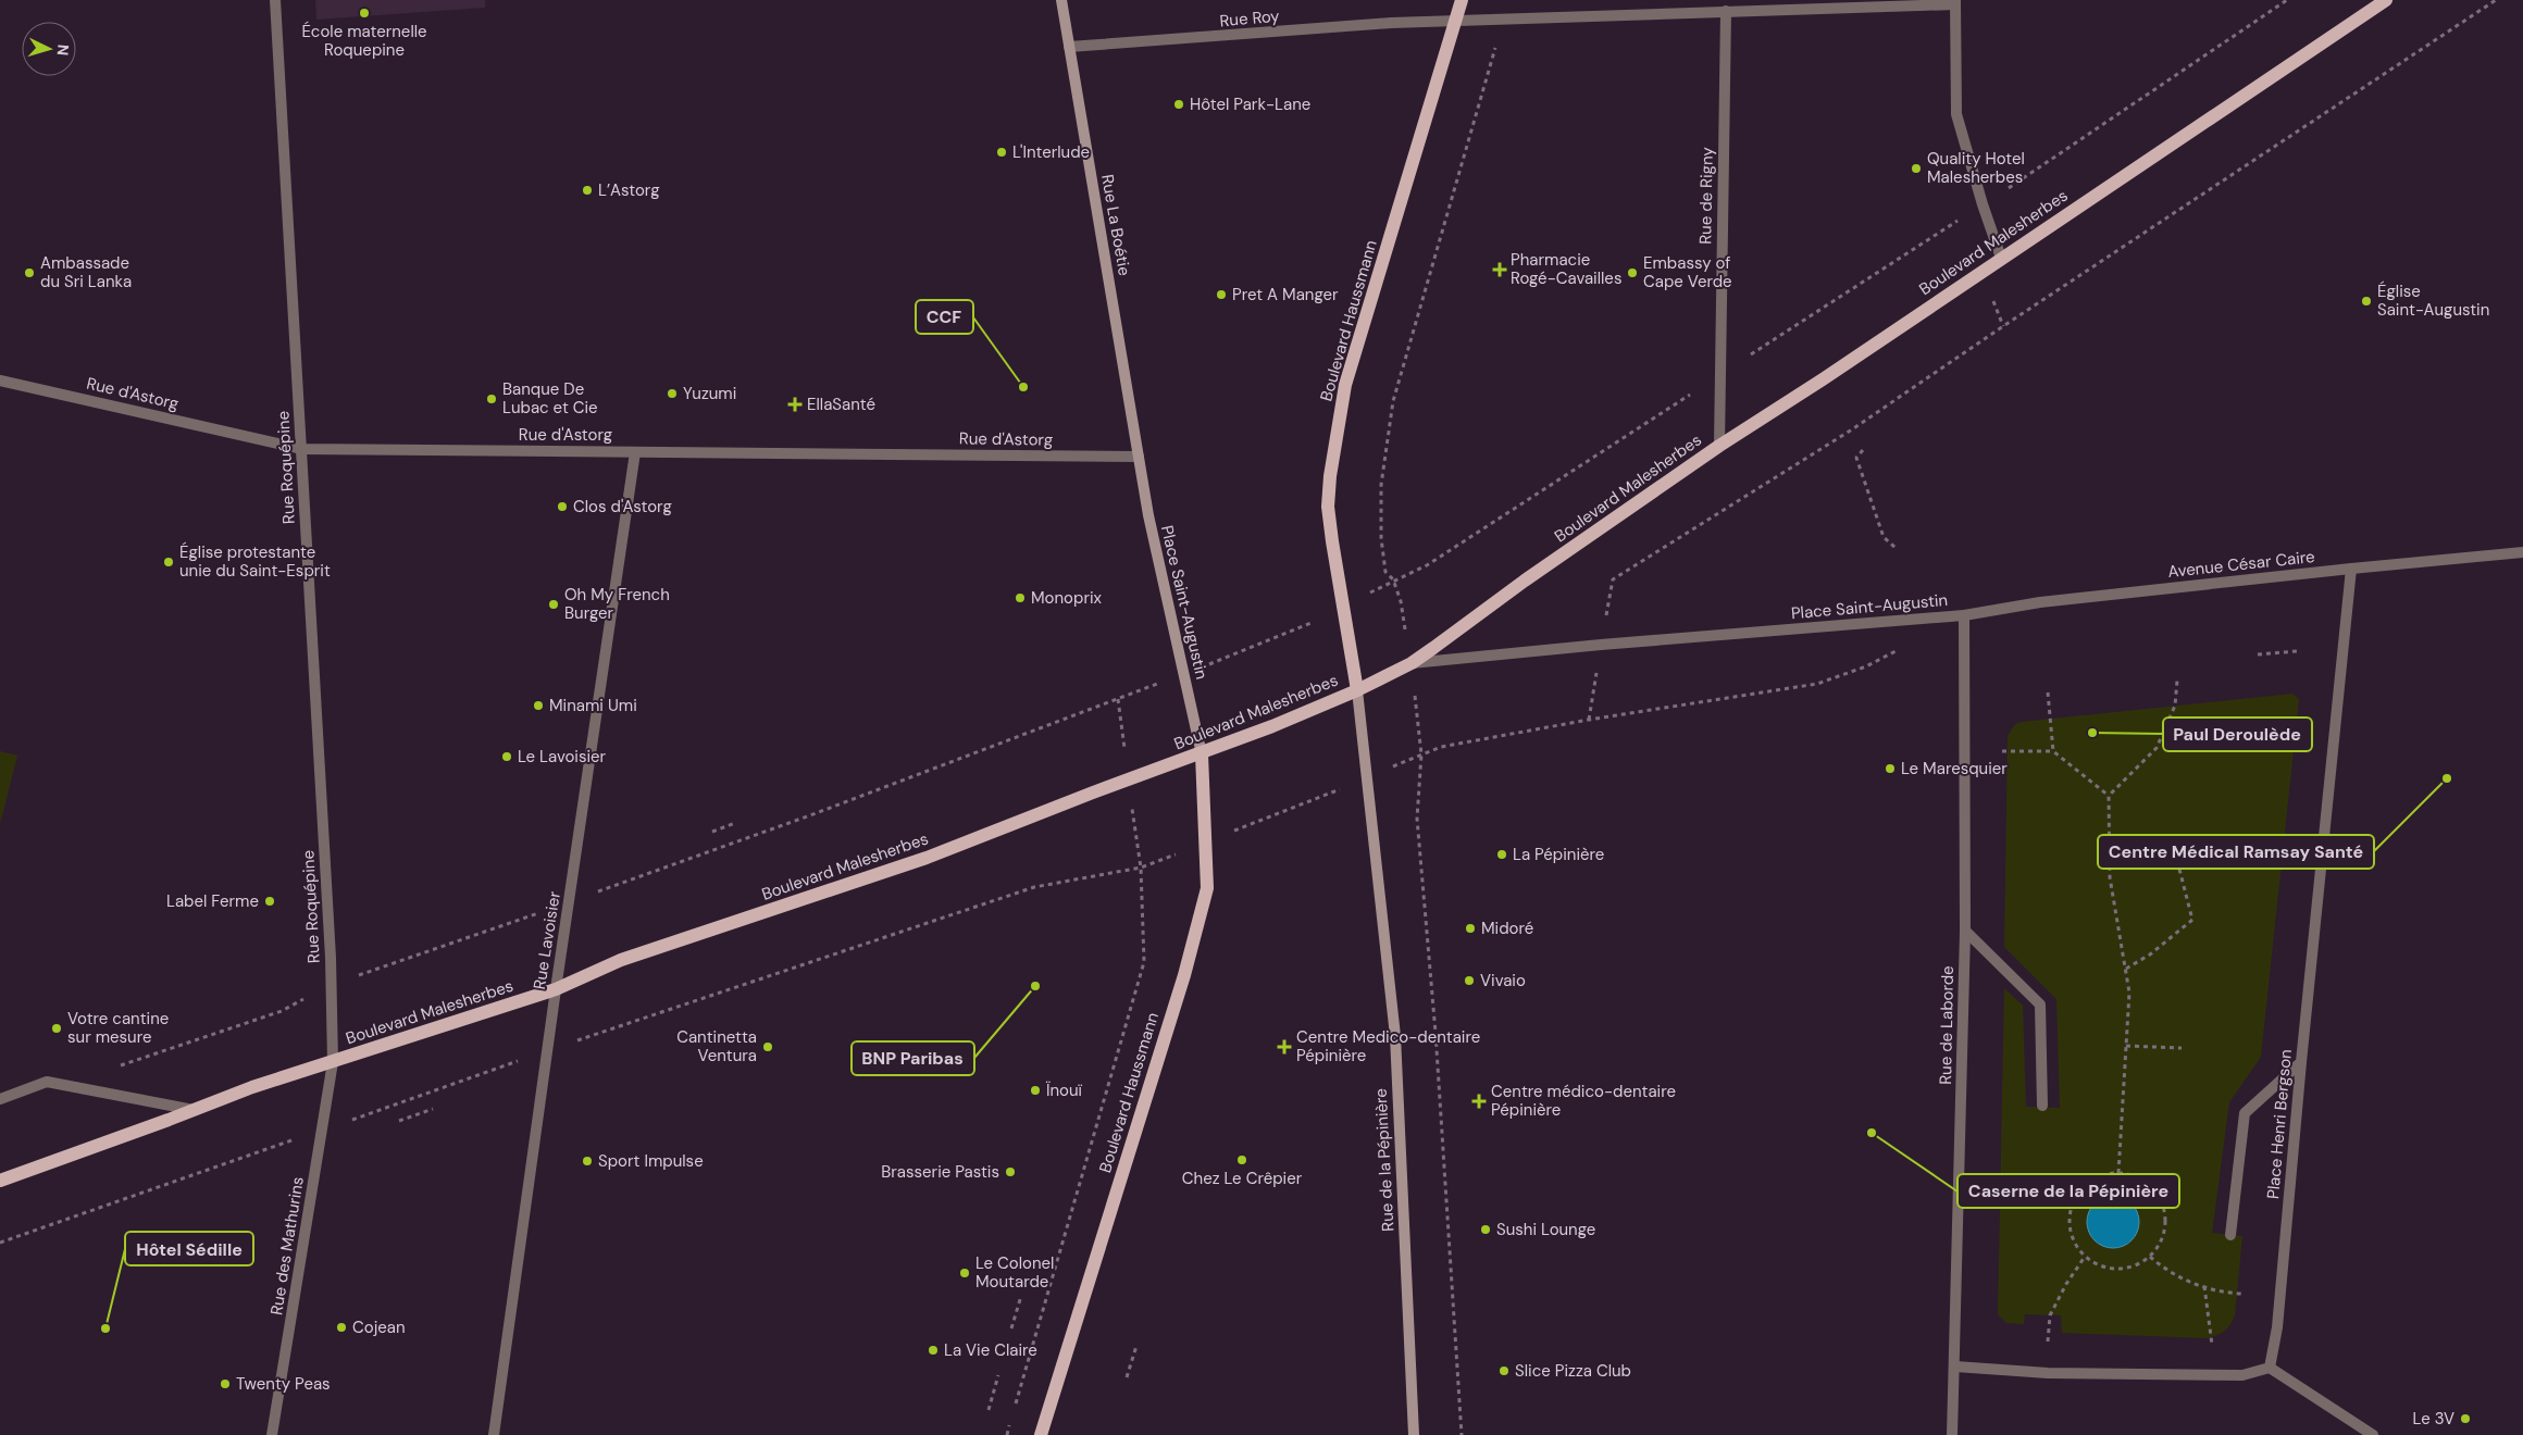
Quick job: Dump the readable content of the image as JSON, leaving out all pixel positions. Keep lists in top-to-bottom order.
{
  "streets": {
    "main road": ["Boulevard Malesherbes", "Boulevard Haussmann"],
    "street": [
      "Rue Roy",
      "Rue de Rigny",
      "Rue La Boétie",
      "Rue d'Astorg",
      "Rue Roquépine",
      "Avenue César Caire",
      "Place Saint-Augustin",
      "Rue Lavoisier",
      "Rue de Laborde",
      "Place Henri Bergson",
      "Rue de la Pépinière",
      "Rue des Mathurins"
    ]
  },
  "crossings": [
    ["Rue Roy", "Rue de Rigny"],
    ["Rue Roy", "Rue La Boétie"],
    ["Rue Roy", "Boulevard Haussmann"],
    ["Rue de Rigny", "Boulevard Malesherbes"],
    ["Rue La Boétie", "Rue d'Astorg"],
    ["Rue La Boétie", "Place Saint-Augustin"],
    ["Boulevard Malesherbes", "Boulevard Haussmann"],
    ["Boulevard Malesherbes", "Rue Roquépine"],
    ["Boulevard Malesherbes", "Place Saint-Augustin"],
    ["Boulevard Malesherbes", "Rue Lavoisier"],
    ["Boulevard Malesherbes", "Rue de la Pépinière"],
    ["Boulevard Malesherbes", "Rue des Mathurins"],
    ["Boulevard Haussmann", "Place Saint-Augustin"],
    ["Boulevard Haussmann", "Rue de la Pépinière"],
    ["Rue d'Astorg", "Rue Roquépine"],
    ["Rue d'Astorg", "Place Saint-Augustin"],
    ["Rue d'Astorg", "Rue Lavoisier"],
    ["Rue Roquépine", "Rue des Mathurins"],
    ["Avenue César Caire", "Place Saint-Augustin"],
    ["Avenue César Caire", "Rue de Laborde"],
    ["Avenue César Caire", "Place Henri Bergson"],
    ["Place Saint-Augustin", "Rue de Laborde"]
  ],
  "places": {
    "other": [
      "École maternelle Roquepine",
      "Hôtel Park-Lane",
      "L'Interlude",
      "Quality Hotel Malesherbes",
      "L’Astorg",
      "Ambassade du Sri Lanka",
      "Embassy of Cape Verde",
      "Pret A Manger",
      "Église Saint-Augustin",
      "CCF",
      "Yuzumi",
      "Banque De Lubac et Cie",
      "Clos d'Astorg",
      "Église protestante unie du Saint-Esprit",
      "Monoprix",
      "Oh My French Burger",
      "Minami Umi",
      "Paul Deroulède",
      "Le Lavoisier",
      "Le Maresquier",
      "Centre Médical Ramsay Santé",
      "La Pépinière",
      "Label Ferme",
      "Midoré",
      "Vivaio",
      "BNP Paribas",
      "Votre cantine sur mesure",
      "Cantinetta Ventura",
      "Ïnouï",
      "Caserne de la Pépinière",
      "Chez Le Crêpier",
      "Sport Impulse",
      "Brasserie Pastis",
      "Sushi Lounge",
      "Le Colonel Moutarde",
      "Cojean",
      "Hôtel Sédille",
      "La Vie Claire",
      "Slice Pizza Club",
      "Twenty Peas",
      "Le 3V"
    ],
    "health": [
      "Pharmacie Rogé-Cavailles",
      "EllaSanté",
      "Centre Medico-dentaire Pépinière",
      "Centre médico-dentaire Pépinière"
    ]
  },
  "north": "right"
}
